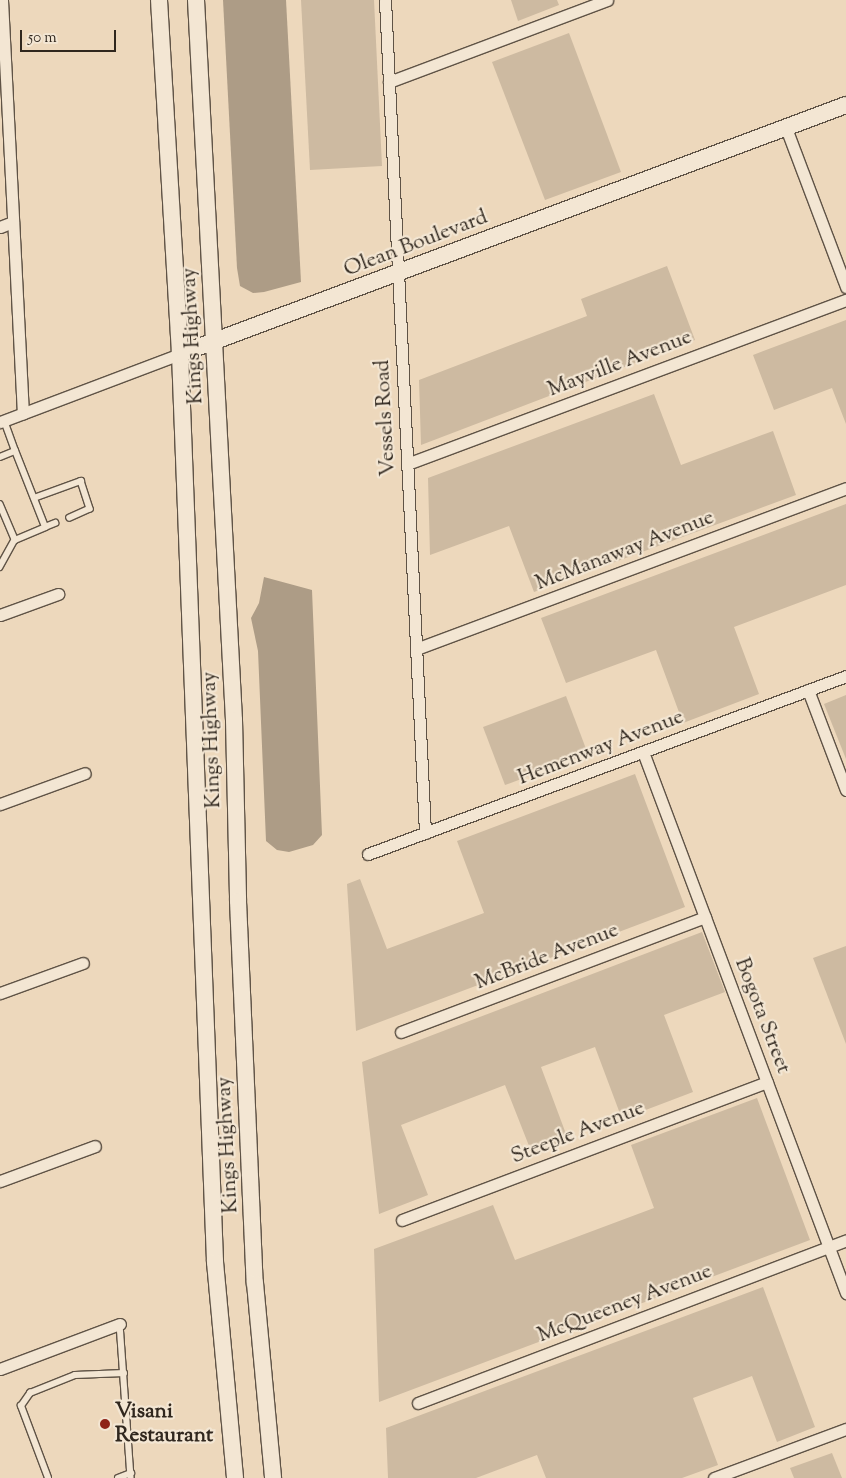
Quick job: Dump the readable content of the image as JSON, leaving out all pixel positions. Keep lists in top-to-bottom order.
{
  "streets": {
    "main road": ["Olean Boulevard", "Kings Highway"],
    "street": [
      "Mayville Avenue",
      "Vessels Road",
      "McManaway Avenue",
      "Hemenway Avenue",
      "McBride Avenue",
      "Bogota Street",
      "Steeple Avenue",
      "McQueeney Avenue"
    ]
  },
  "crossings": [
    ["Olean Boulevard", "Kings Highway"],
    ["Olean Boulevard", "Vessels Road"],
    ["Mayville Avenue", "Vessels Road"],
    ["Vessels Road", "McManaway Avenue"],
    ["Vessels Road", "Hemenway Avenue"],
    ["Hemenway Avenue", "Bogota Street"],
    ["McBride Avenue", "Bogota Street"],
    ["Bogota Street", "Steeple Avenue"],
    ["Bogota Street", "McQueeney Avenue"]
  ],
  "places": ["Visani Restaurant"],
  "scale_bar": "50 m"
}
